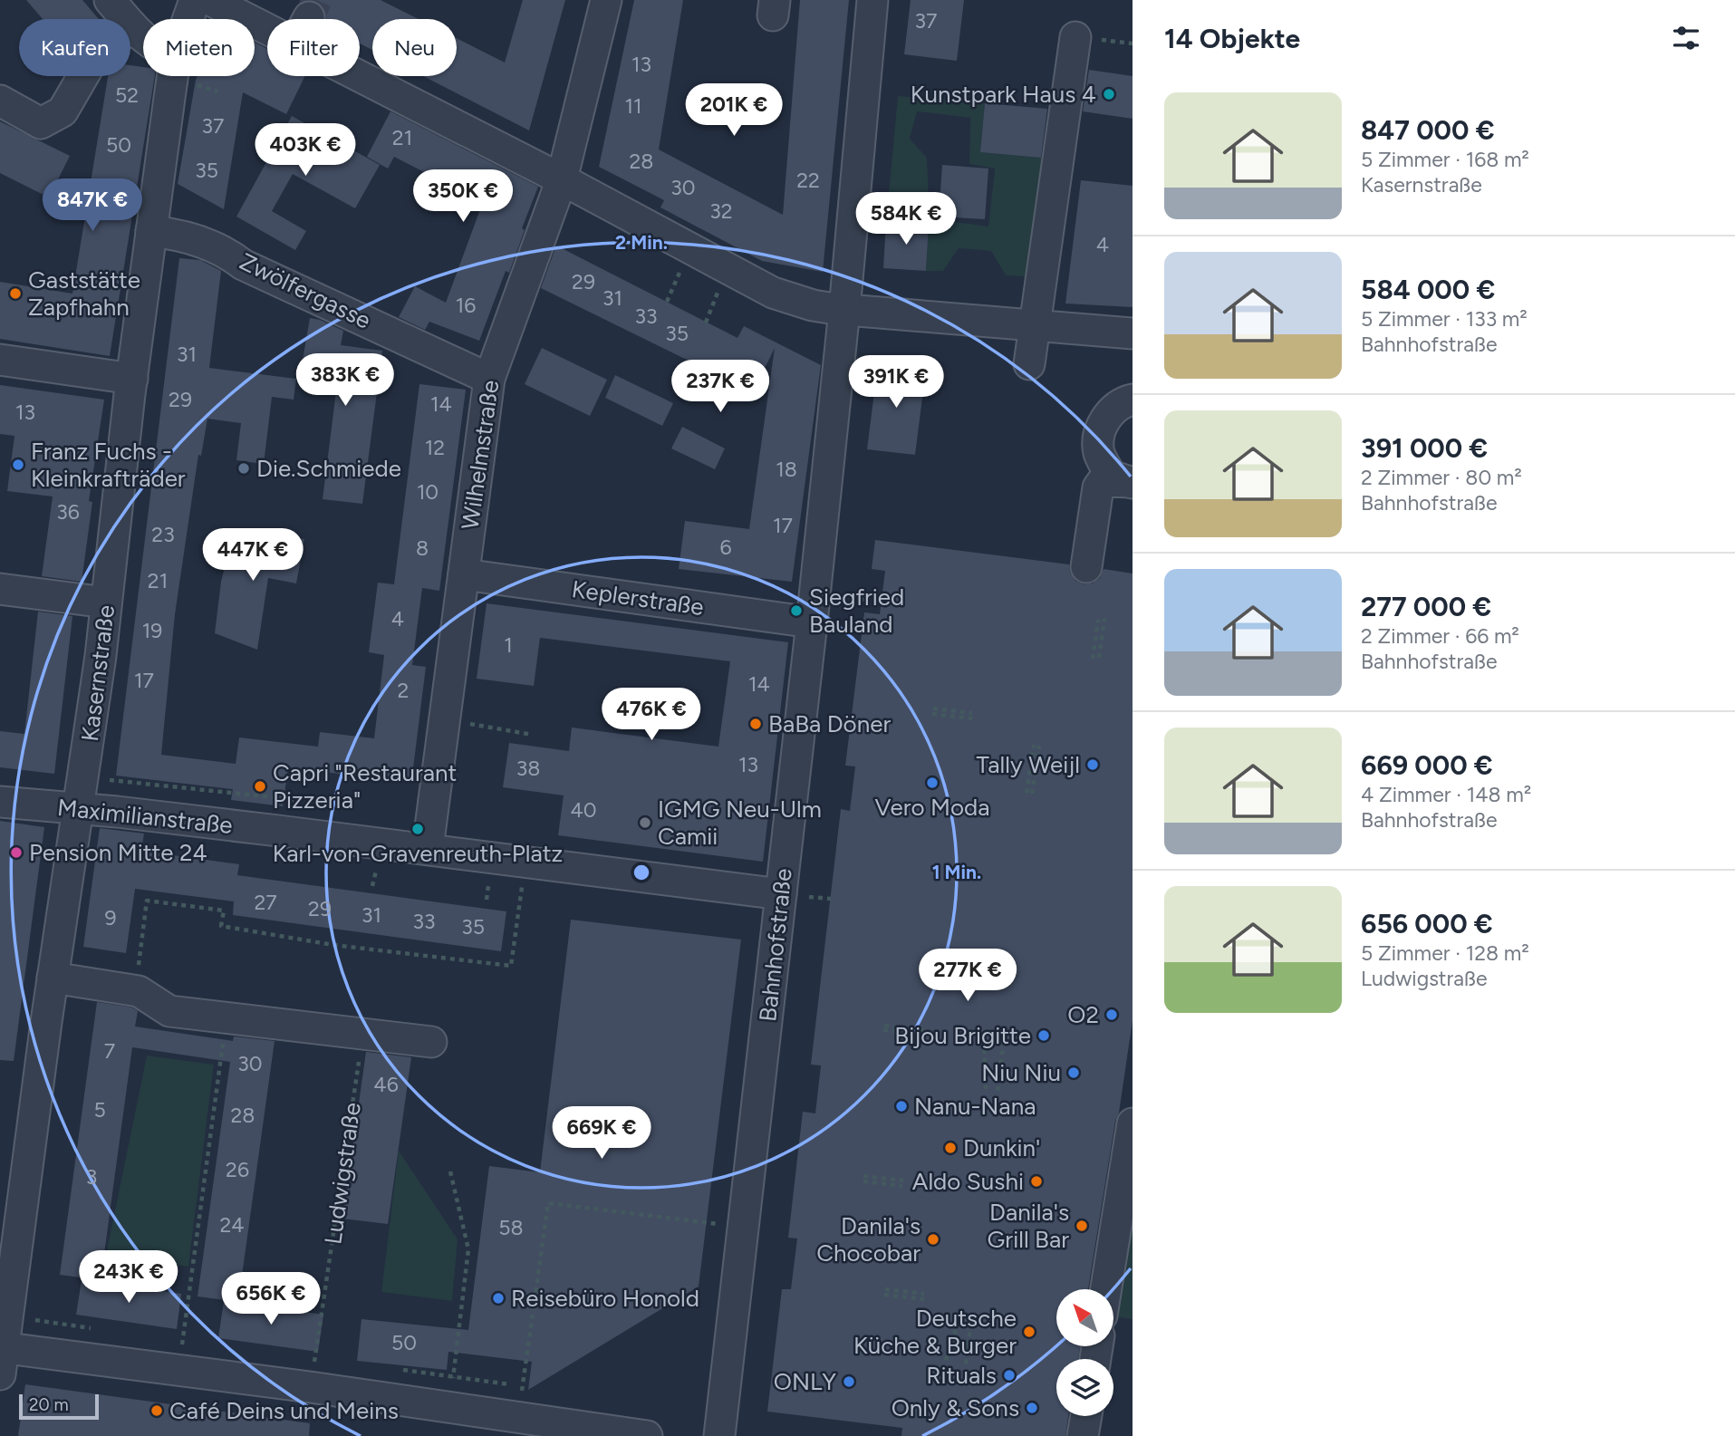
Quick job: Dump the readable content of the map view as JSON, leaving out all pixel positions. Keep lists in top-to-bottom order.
{
  "streets": {
    "street": [
      "Zwölfergasse",
      "Wilhelmstraße",
      "Keplerstraße",
      "Kasernstraße",
      "Maximilianstraße",
      "Bahnhofstraße"
    ],
    "path": ["Ludwigstraße"]
  },
  "crossings": [
    ["Zwölfergasse", "Wilhelmstraße"],
    ["Zwölfergasse", "Kasernstraße"],
    ["Wilhelmstraße", "Keplerstraße"],
    ["Wilhelmstraße", "Maximilianstraße"],
    ["Keplerstraße", "Bahnhofstraße"],
    ["Kasernstraße", "Maximilianstraße"],
    ["Maximilianstraße", "Bahnhofstraße"]
  ],
  "places": [
    "Kunstpark Haus 4",
    "Gaststätte Zapfhahn",
    "Franz Fuchs - Kleinkrafträder",
    "Die.Schmiede",
    "Siegfried Bauland",
    "BaBa Döner",
    "Tally Weijl",
    "Vero Moda",
    "Capri \"Restaurant Pizzeria\"",
    "IGMG Neu-Ulm Camii",
    "Karl-von-Gravenreuth-Platz",
    "Pension Mitte 24",
    "O2",
    "Bijou Brigitte",
    "Niu Niu",
    "Nanu-Nana",
    "Dunkin'",
    "Aldo Sushi",
    "Danila's Grill Bar",
    "Danila's Chocobar",
    "Reisebüro Honold",
    "Deutsche Küche & Burger",
    "Rituals",
    "ONLY",
    "Only & Sons",
    "Café Deins und Meins"
  ],
  "house_numbers": [
    "37",
    "13",
    "52",
    "11",
    "37",
    "21",
    "50",
    "28",
    "35",
    "22",
    "30",
    "32",
    "4",
    "29",
    "31",
    "16",
    "33",
    "35",
    "31",
    "29",
    "14",
    "13",
    "12",
    "18",
    "10",
    "36",
    "17",
    "23",
    "6",
    "8",
    "21",
    "4",
    "19",
    "1",
    "17",
    "14",
    "2",
    "13",
    "38",
    "40",
    "27",
    "29",
    "31",
    "9",
    "33",
    "35",
    "7",
    "30",
    "46",
    "5",
    "28",
    "26",
    "3",
    "24",
    "58",
    "50"
  ],
  "scale_bar": "20 m",
  "north": "top left",
  "page": {
    "heading": "14 Objekte",
    "chip": [
      "Kaufen",
      "Mieten",
      "Filter",
      "Neu"
    ],
    "list": [
      {
        "name": "847 000 €",
        "note": "5 Zimmer · 168 m² · Kasernstraße"
      },
      {
        "name": "584 000 €",
        "note": "5 Zimmer · 133 m² · Bahnhofstraße"
      },
      {
        "name": "391 000 €",
        "note": "2 Zimmer · 80 m² · Bahnhofstraße"
      },
      {
        "name": "277 000 €",
        "note": "2 Zimmer · 66 m² · Bahnhofstraße"
      },
      {
        "name": "669 000 €",
        "note": "4 Zimmer · 148 m² · Bahnhofstraße"
      },
      {
        "name": "656 000 €",
        "note": "5 Zimmer · 128 m² · Ludwigstraße"
      }
    ],
    "price": [
      "201K €",
      "403K €",
      "350K €",
      "847K €",
      "584K €",
      "383K €",
      "391K €",
      "237K €",
      "447K €",
      "476K €",
      "277K €",
      "669K €",
      "243K €",
      "656K €"
    ],
    "scale": "20 m"
  },
  "rings": ["2 Min.", "1 Min."]
}
